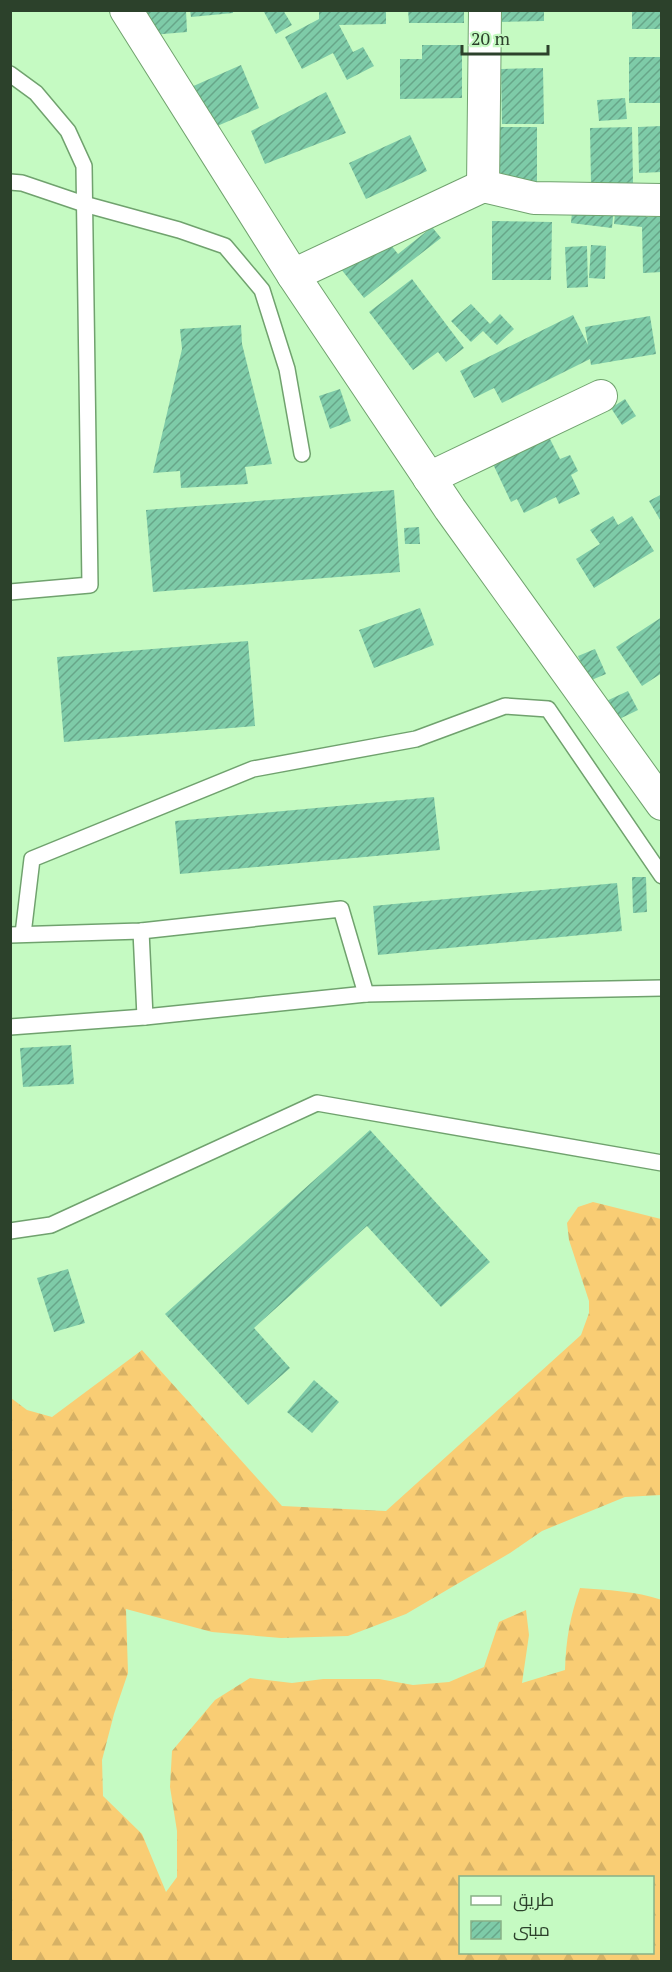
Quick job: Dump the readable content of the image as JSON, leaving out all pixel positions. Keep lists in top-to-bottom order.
{
  "legend": ["طريق", "مبنى"],
  "scale_bar": "20 m"
}
